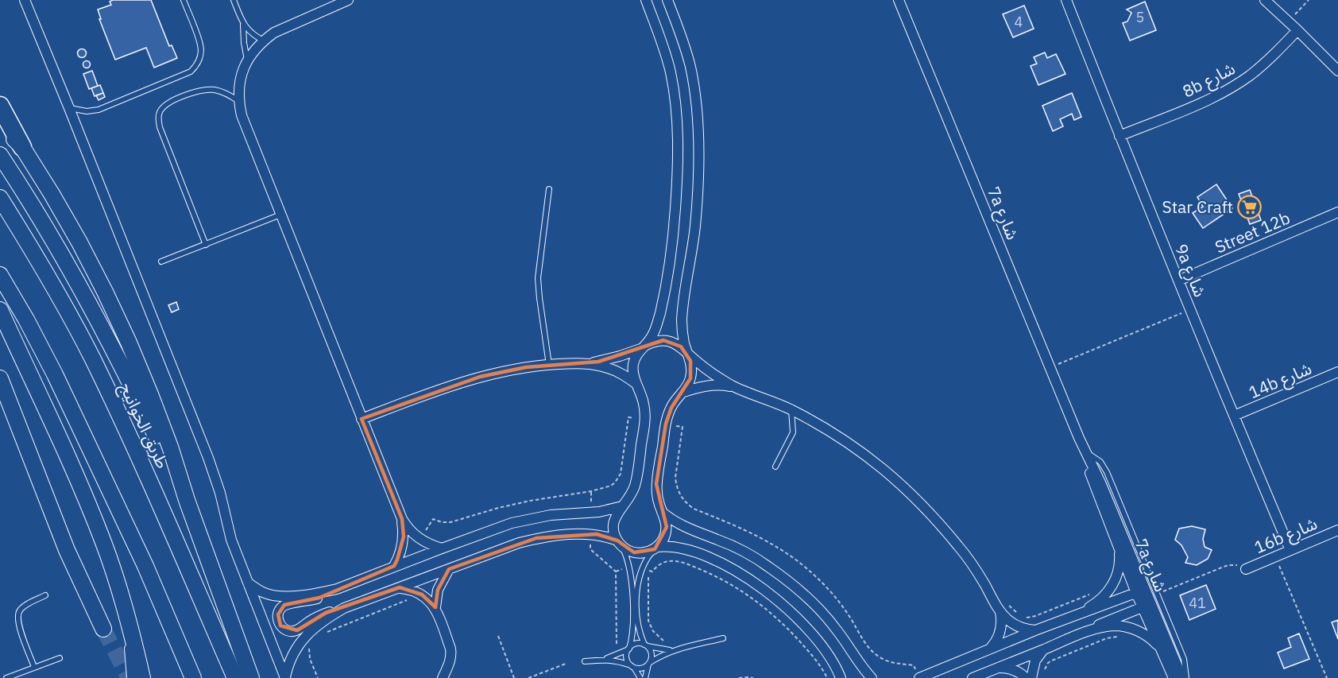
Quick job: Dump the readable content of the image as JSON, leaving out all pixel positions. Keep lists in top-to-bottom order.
{
  "streets": {
    "main road": ["طريق الخوانيج"],
    "street": [
      "8b شارع",
      "7a شارع",
      "Street 12b",
      "9a شارع",
      "14b شارع",
      "16b شارع"
    ]
  },
  "crossings": [
    ["8b شارع", "9a شارع"],
    ["Street 12b", "9a شارع"],
    ["9a شارع", "14b شارع"],
    ["9a شارع", "16b شارع"]
  ],
  "places": {
    "supermarket": ["Star Craft"]
  },
  "house_numbers": ["5", "4", "41"]
}
